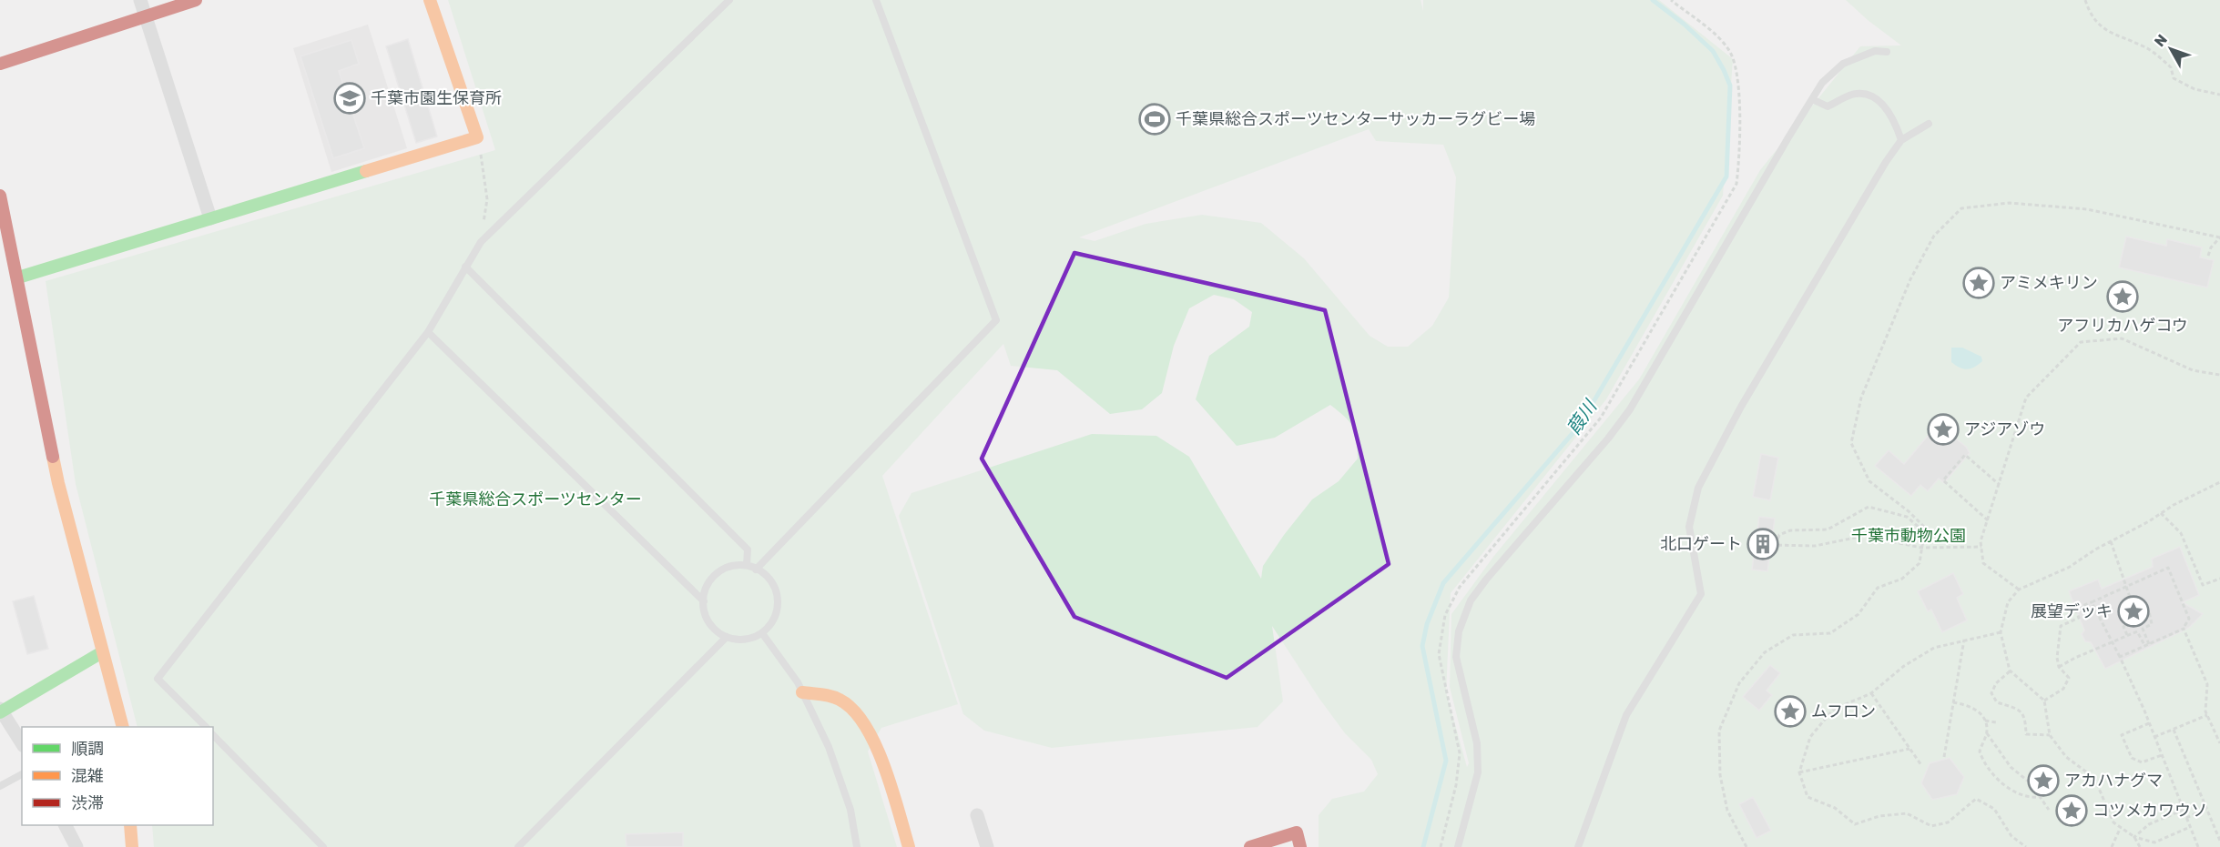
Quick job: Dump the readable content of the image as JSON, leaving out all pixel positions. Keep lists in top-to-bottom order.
{
  "water": ["葭川"],
  "parks": ["千葉県総合スポーツセンター", "千葉市動物公園"],
  "places": {
    "school or university": ["千葉市園生保育所"],
    "sports": ["千葉県総合スポーツセンターサッカーラグビー場"],
    "place": [
      "アミメキリン",
      "アフリカハゲコウ",
      "アジアゾウ",
      "展望デッキ",
      "ムフロン",
      "アカハナグマ",
      "コツメカワウソ"
    ],
    "building": ["北口ゲート"]
  },
  "legend": ["順調", "混雑", "渋滞"],
  "north": "top left"
}
